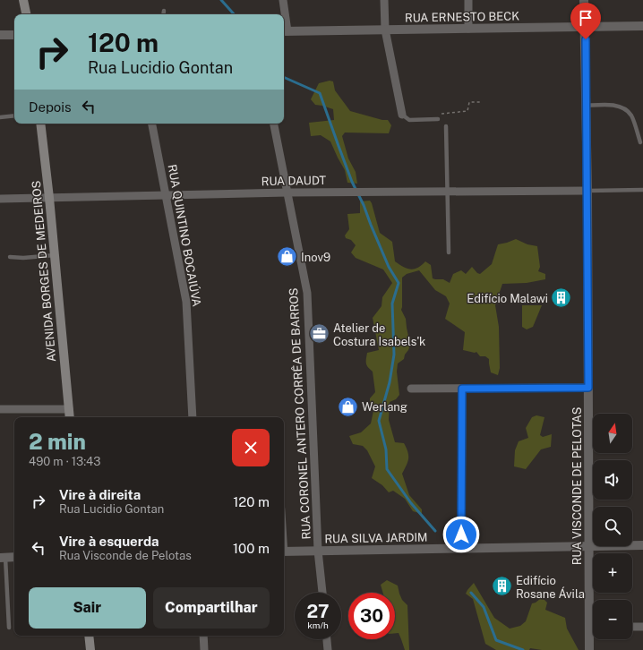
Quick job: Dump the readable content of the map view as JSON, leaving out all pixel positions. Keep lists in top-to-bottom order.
{
  "streets": {
    "main road": ["AVENIDA BORGES DE MEDEIROS"],
    "street": [
      "RUA ERNESTO BECK",
      "RUA DAUDT",
      "RUA QUINTINO BOCAIÚVA",
      "RUA CORONEL ANTERO CORRÊA DE BARROS",
      "RUA VISCONDE DE PELOTAS",
      "RUA SILVA JARDIM"
    ]
  },
  "crossings": [
    ["RUA ERNESTO BECK", "RUA VISCONDE DE PELOTAS"],
    ["RUA DAUDT", "RUA QUINTINO BOCAIÚVA"],
    ["RUA DAUDT", "AVENIDA BORGES DE MEDEIROS"],
    ["RUA DAUDT", "RUA CORONEL ANTERO CORRÊA DE BARROS"],
    ["RUA DAUDT", "RUA VISCONDE DE PELOTAS"],
    ["RUA CORONEL ANTERO CORRÊA DE BARROS", "RUA SILVA JARDIM"],
    ["RUA VISCONDE DE PELOTAS", "RUA SILVA JARDIM"]
  ],
  "places": {
    "shop": ["Inov9", "Werlang"],
    "building": ["Edifício Malawi", "Edifício Rosane Ávila"],
    "office": ["Atelier de Costura Isabels'k"]
  },
  "north": "top",
  "page": {
    "turn": ["120 m", "Rua Lucidio Gontan"],
    "then": "Depois",
    "map_buttons": ["+", "−"],
    "heading": ["2 min", "490 m · 13:43"],
    "list": [
      {
        "name": "Vire à direita",
        "note": "Rua Lucidio Gontan",
        "value": "120 m"
      },
      {
        "name": "Vire à esquerda",
        "note": "Rua Visconde de Pelotas",
        "value": "100 m"
      }
    ],
    "buttons": ["Sair", "Compartilhar"],
    "speed": "27 km/h",
    "limit": "30"
  }
}
